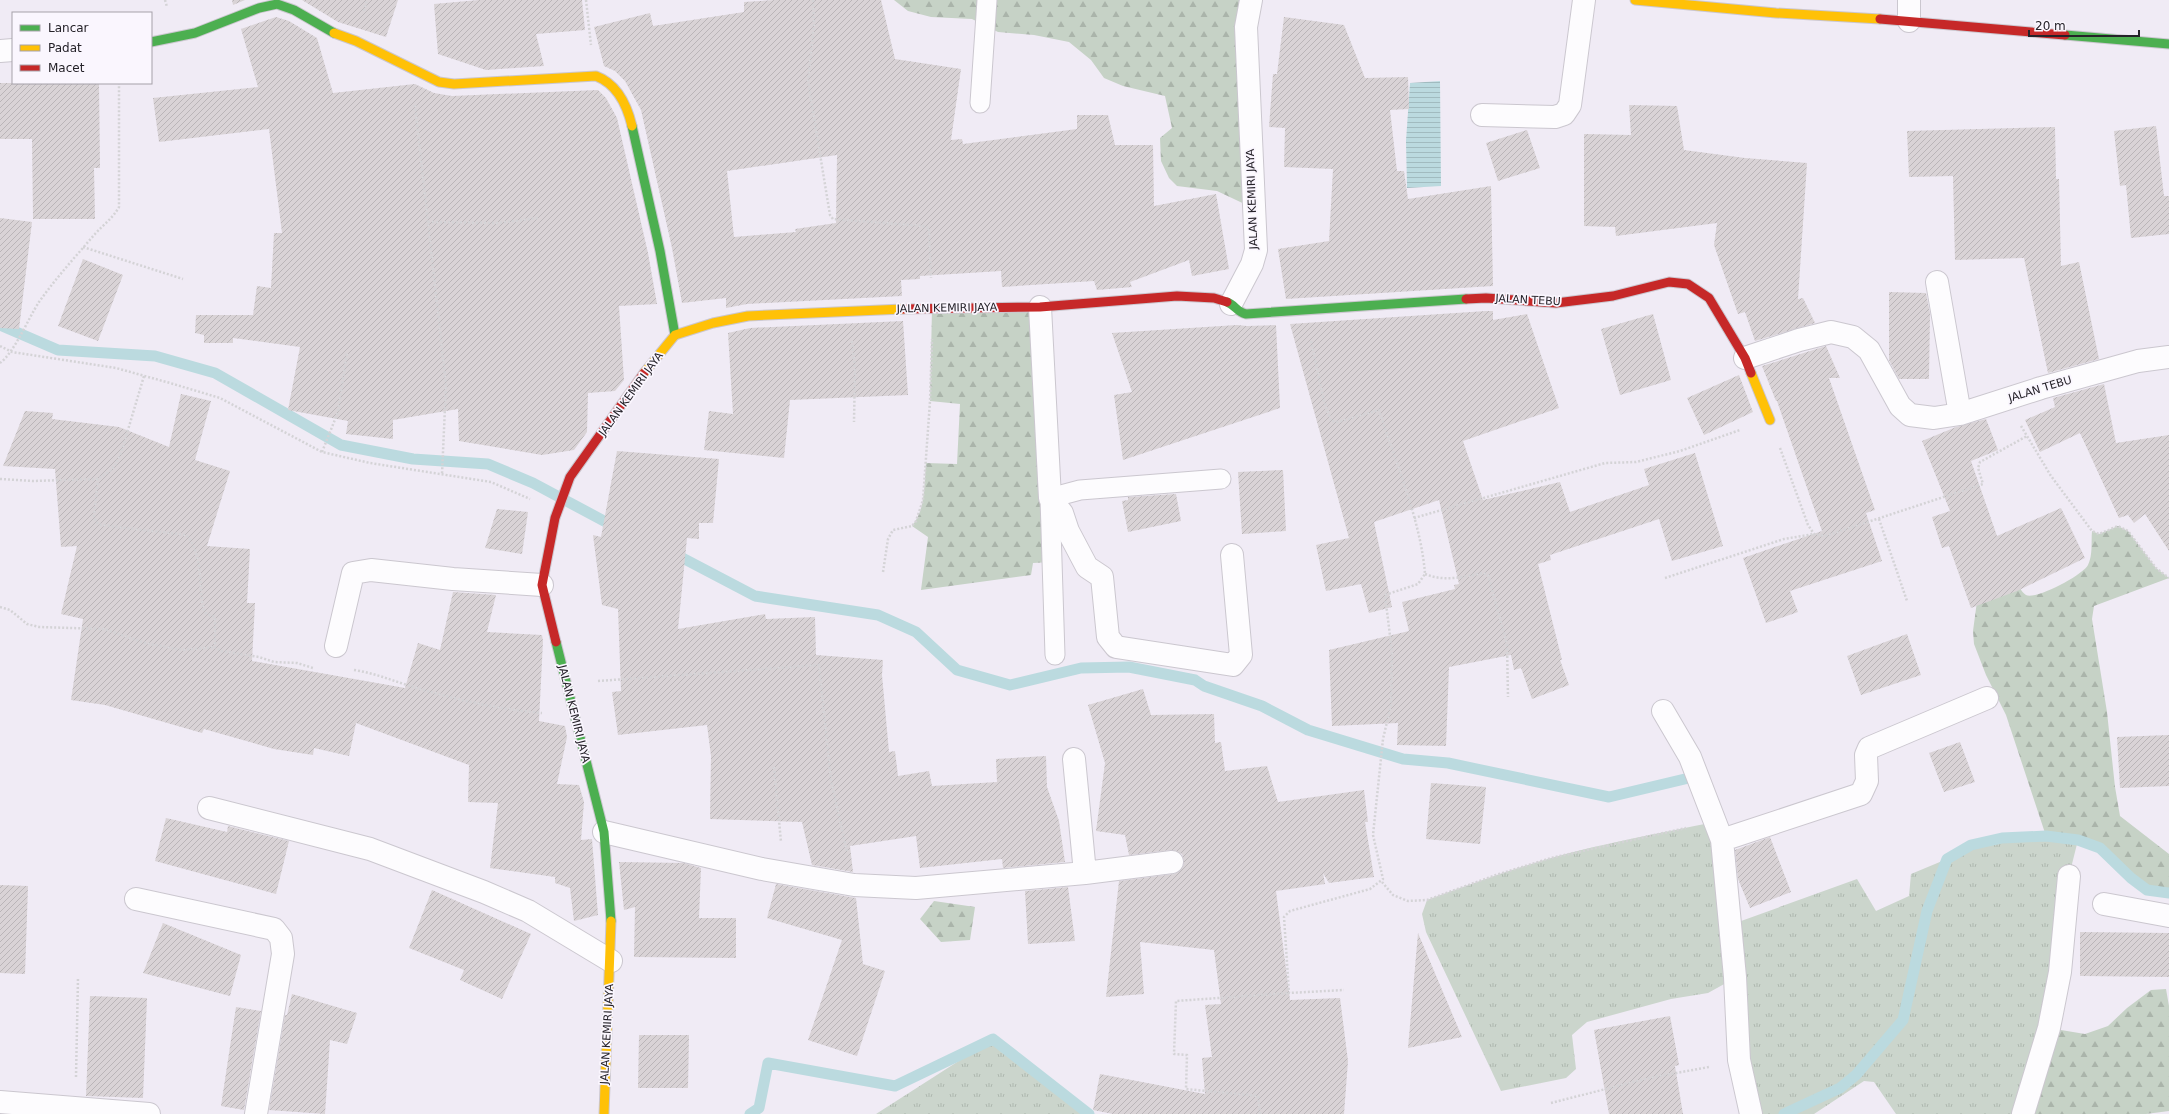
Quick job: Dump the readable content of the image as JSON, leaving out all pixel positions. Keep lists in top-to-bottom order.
{
  "streets": {
    "street": ["JALAN KEMIRI JAYA", "JALAN TEBU"]
  },
  "crossings": [
    ["JALAN KEMIRI JAYA", "JALAN TEBU"]
  ],
  "legend": ["Lancar", "Padat", "Macet"],
  "scale_bar": "20 m"
}
